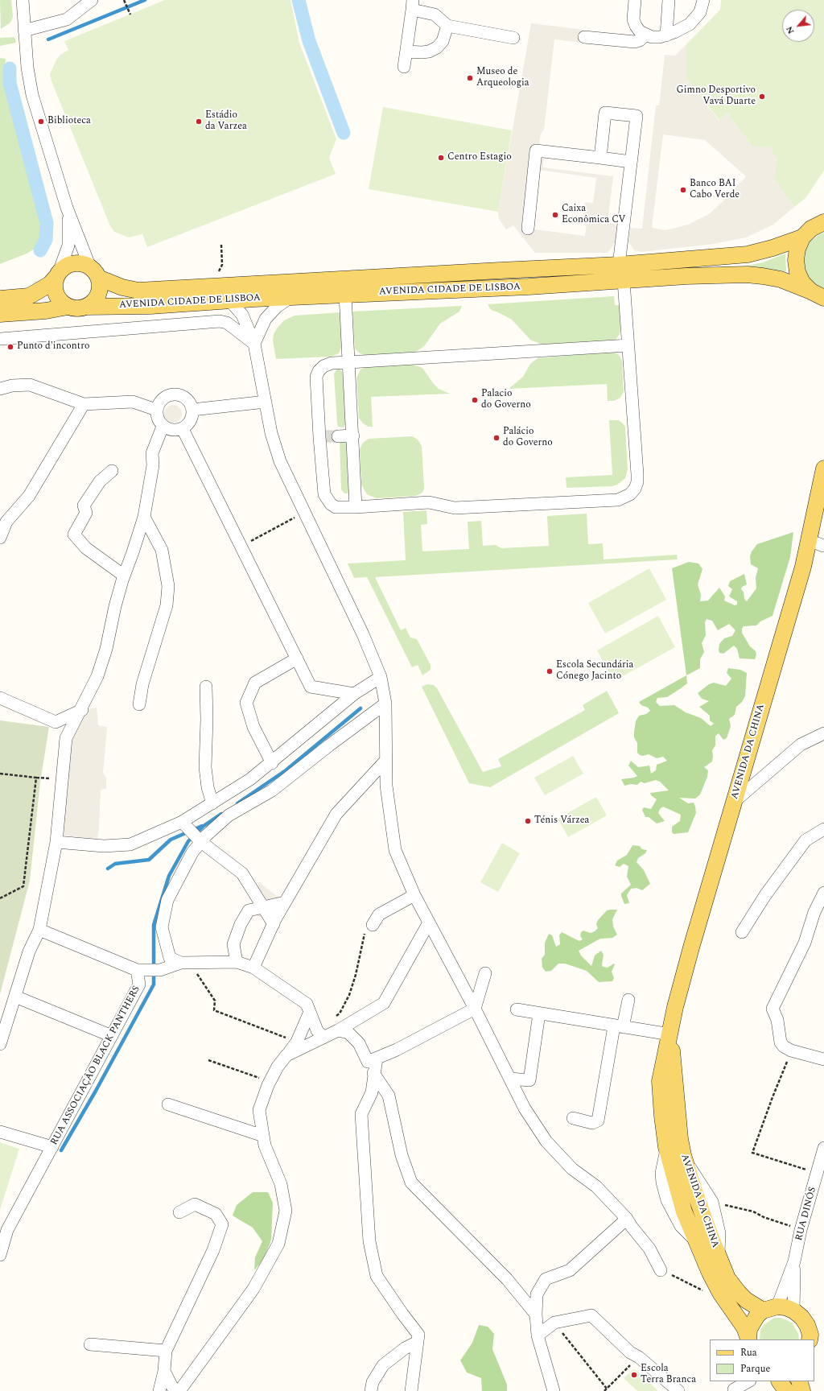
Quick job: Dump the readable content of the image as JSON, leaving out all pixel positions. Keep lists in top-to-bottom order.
{
  "streets": {
    "main road": ["AVENIDA CIDADE DE LISBOA", "AVENIDA DA CHINA"],
    "street": ["RUA ASSOCIAÇÃO BLACK PANTHERS", "RUA DINÓS"]
  },
  "places": [
    "Museo de Arqueologia",
    "Gimno Desportivo Vavá Duarte",
    "Biblioteca",
    "Estádio da Varzea",
    "Centro Estagio",
    "Banco BAI Cabo Verde",
    "Caixa Econômica CV",
    "Punto d'incontro",
    "Palacio do Governo",
    "Palácio do Governo",
    "Escola Secundária Cónego Jacinto",
    "Ténis Várzea",
    "Escola Terra Branca"
  ],
  "legend": ["Rua", "Parque"],
  "north": "bottom left"
}
